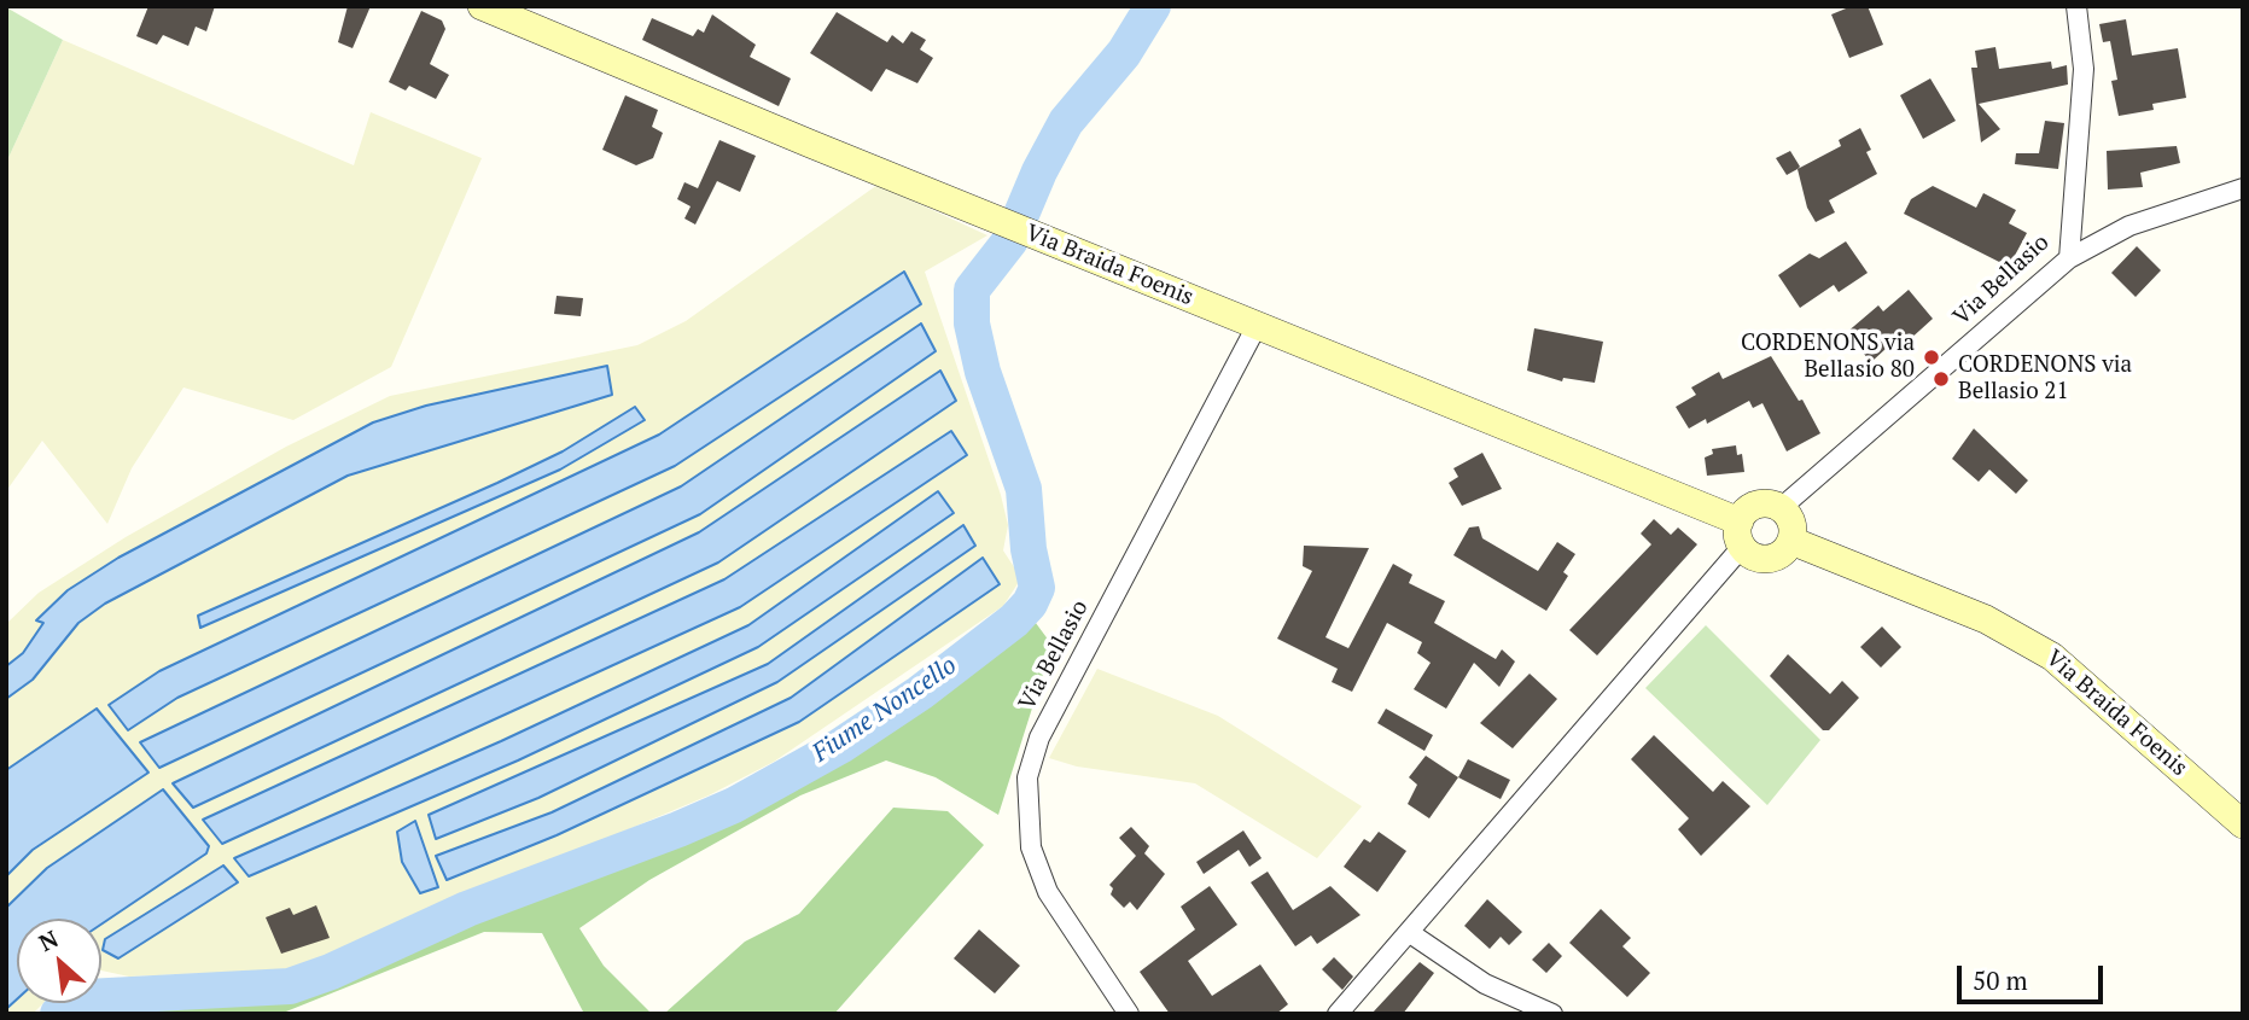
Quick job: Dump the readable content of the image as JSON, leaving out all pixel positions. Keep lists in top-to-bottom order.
{
  "streets": {
    "street": ["Via Braida Foenis", "Via Bellasio"]
  },
  "crossings": [
    ["Via Braida Foenis", "Via Bellasio"]
  ],
  "water": ["Fiume Noncello"],
  "places": ["CORDENONS via Bellasio 80", "CORDENONS via Bellasio 21"],
  "scale_bar": "50 m",
  "north": "top left"
}
